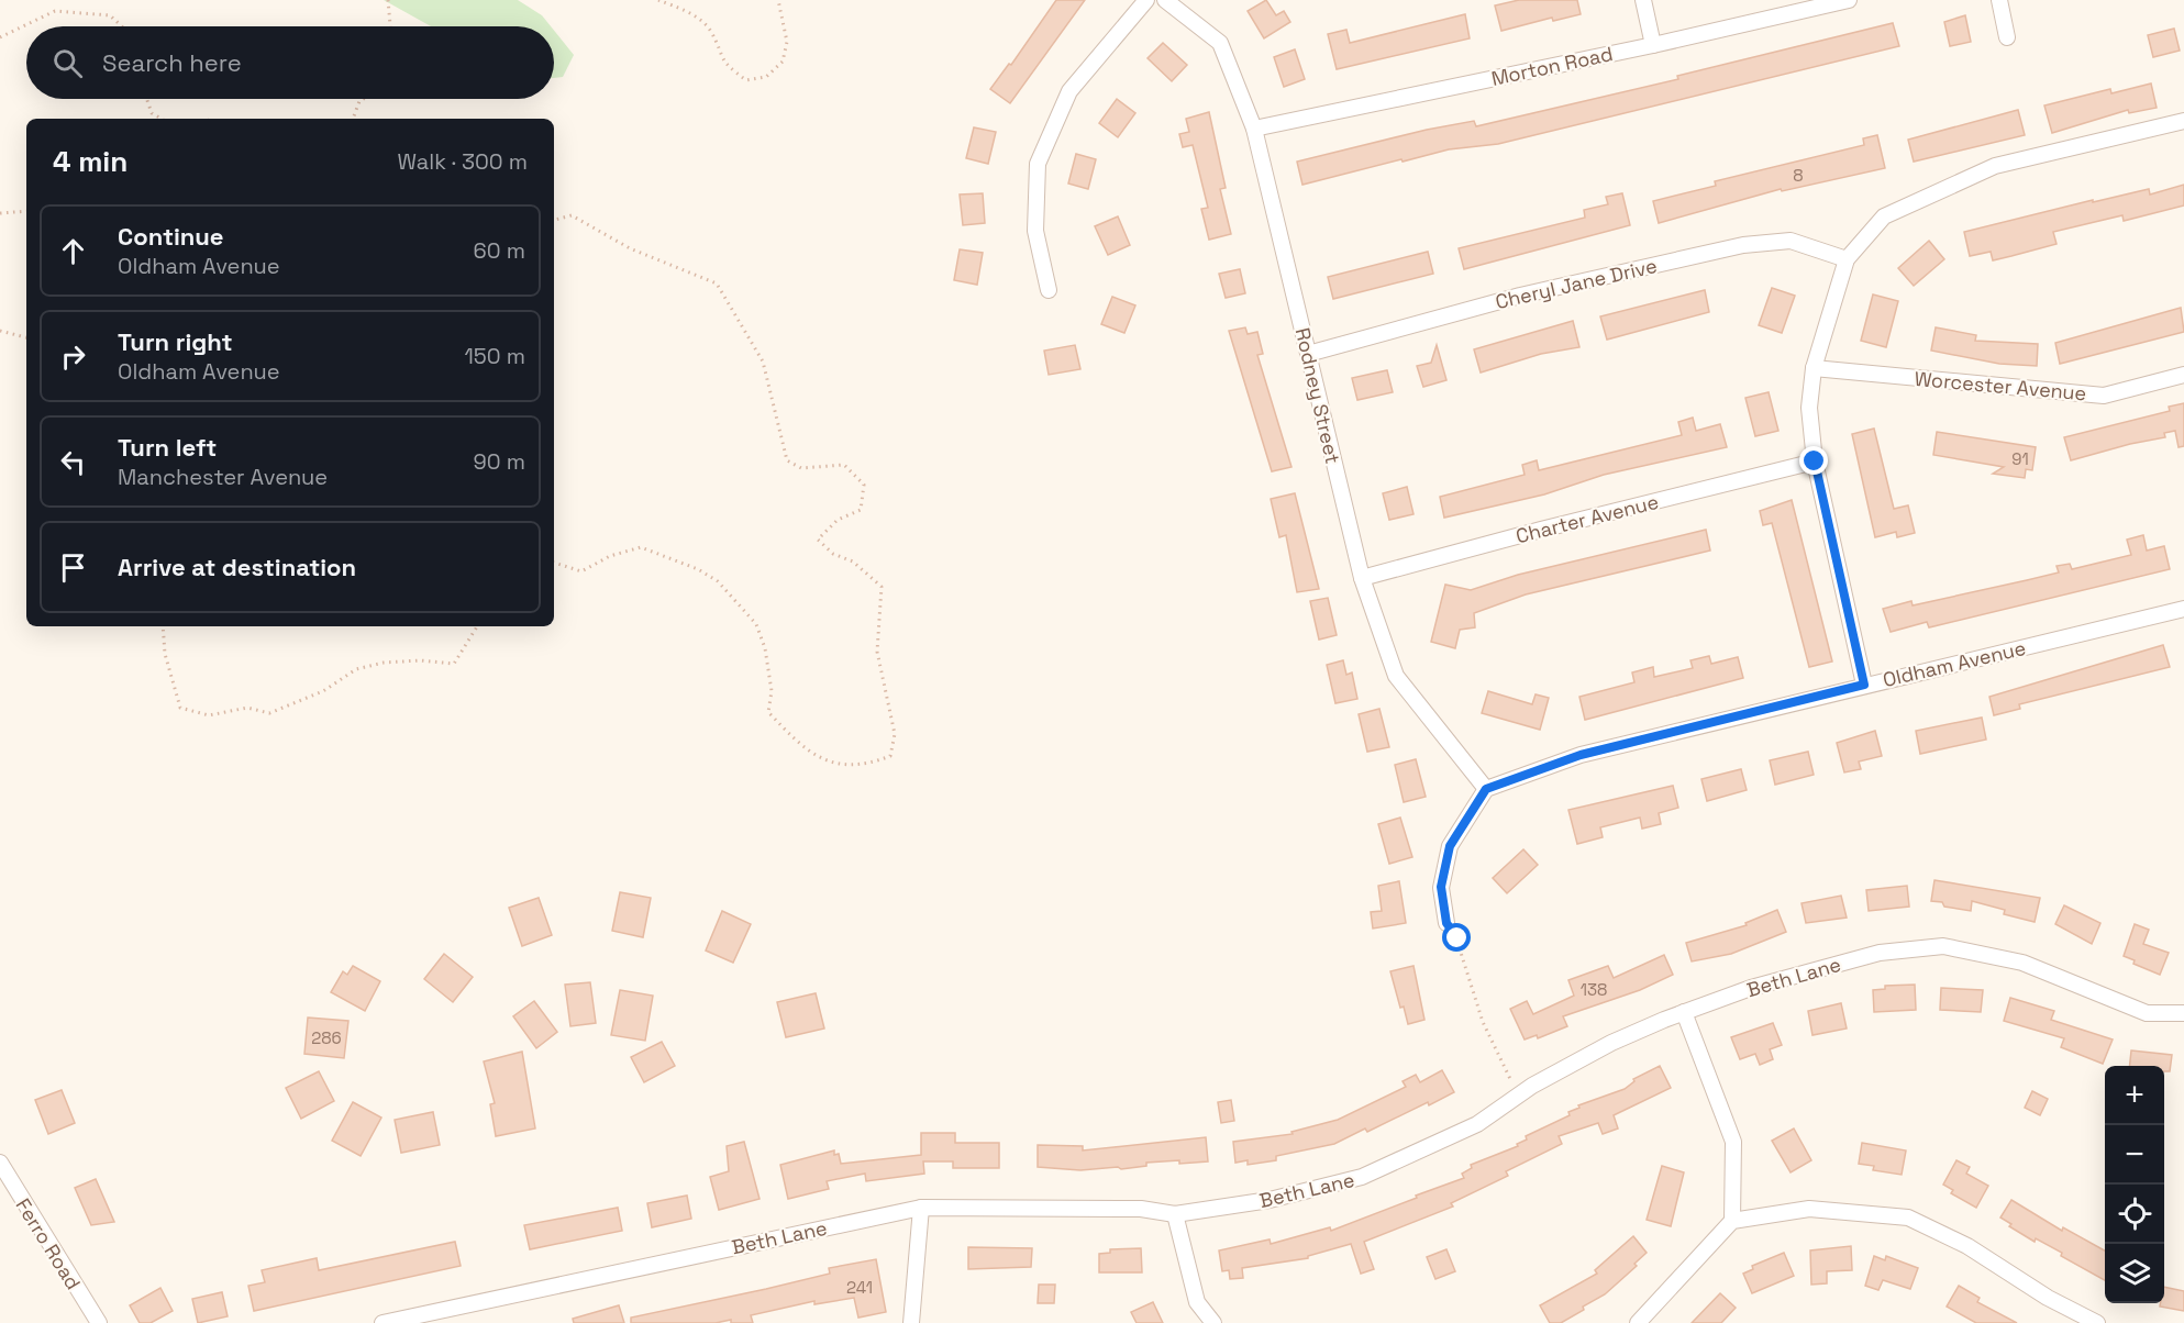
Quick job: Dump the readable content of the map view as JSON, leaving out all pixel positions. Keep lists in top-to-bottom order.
{
  "streets": {
    "street": [
      "Morton Road",
      "Cheryl Jane Drive",
      "Worcester Avenue",
      "Rodney Street",
      "Charter Avenue",
      "Oldham Avenue",
      "Beth Lane",
      "Ferro Road"
    ]
  },
  "crossings": [
    ["Morton Road", "Rodney Street"],
    ["Cheryl Jane Drive", "Rodney Street"],
    ["Rodney Street", "Charter Avenue"],
    ["Rodney Street", "Oldham Avenue"]
  ],
  "house_numbers": [
    "8",
    "91",
    "138",
    "286",
    "241"
  ],
  "page": {
    "search": "Search here",
    "heading": ["4 min", "Walk · 300 m"],
    "list": [
      ["Continue", "Oldham Avenue", "60 m"],
      ["Turn right", "Oldham Avenue", "150 m"],
      ["Turn left", "Manchester Avenue", "90 m"],
      "Arrive at destination"
    ],
    "map_buttons": ["+", "−"]
  }
}
